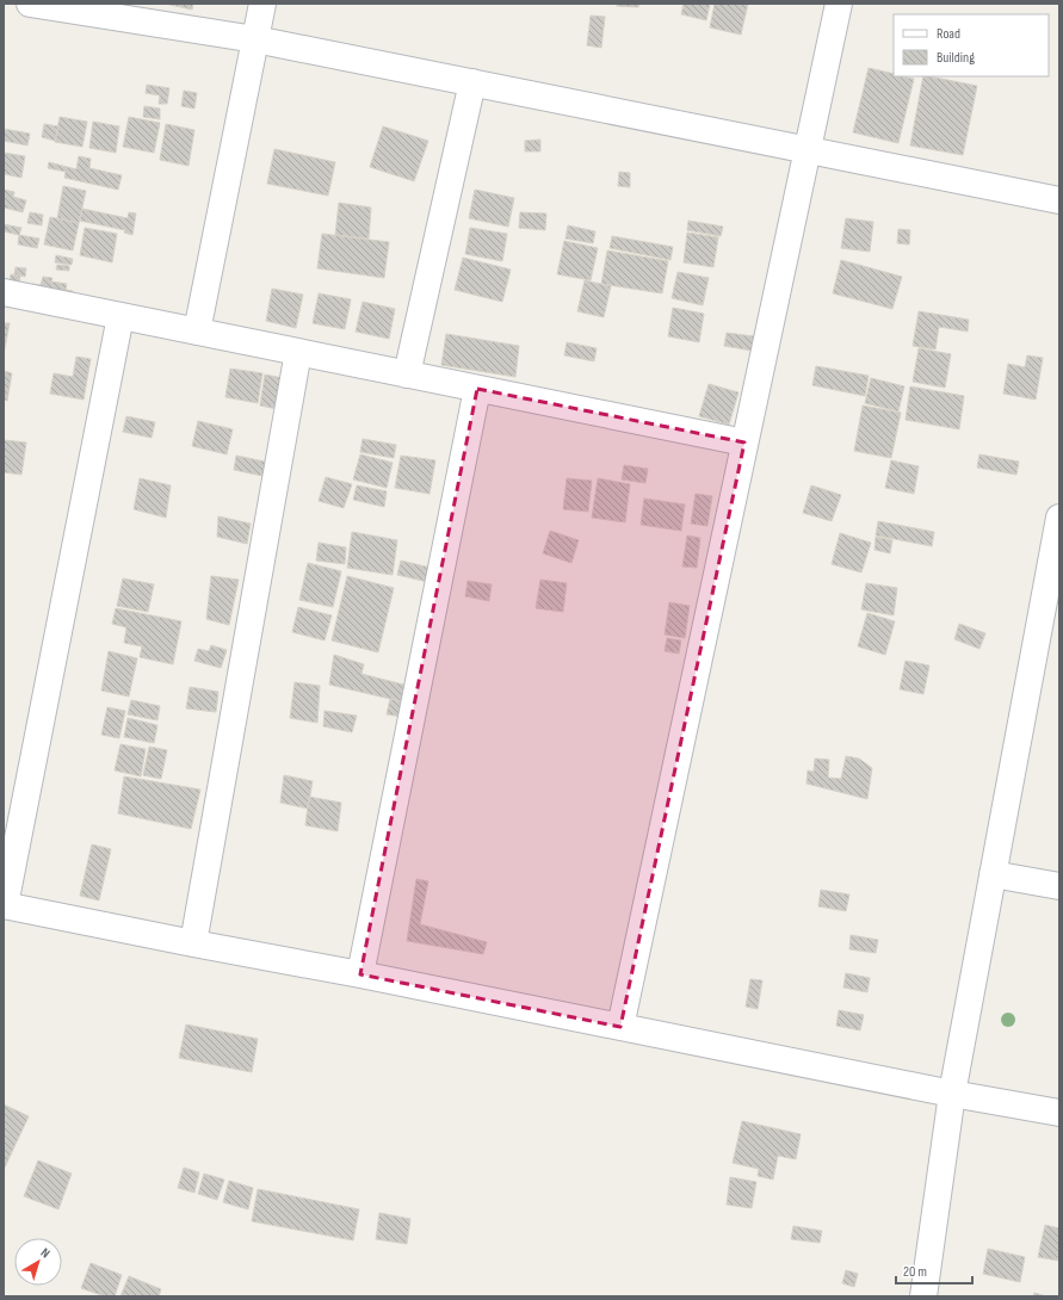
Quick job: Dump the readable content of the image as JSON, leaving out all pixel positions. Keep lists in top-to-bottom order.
{
  "legend": ["Road", "Building"],
  "scale_bar": "20 m",
  "north": "top right"
}
